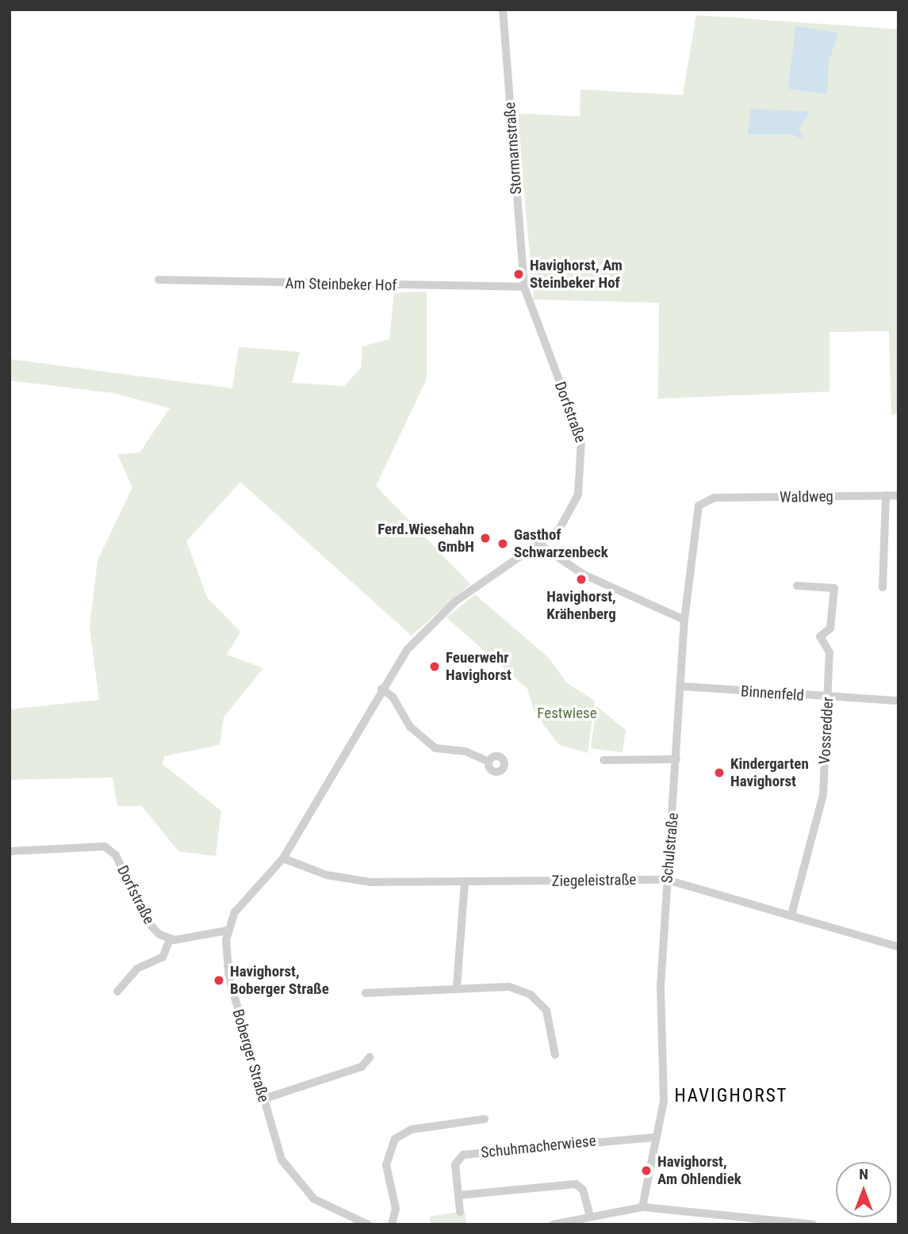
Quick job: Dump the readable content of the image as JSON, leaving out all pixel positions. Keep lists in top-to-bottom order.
{
  "streets": {
    "street": [
      "Stormarnstraße",
      "Am Steinbeker Hof",
      "Dorfstraße",
      "Waldweg",
      "Binnenfeld",
      "Vossredder",
      "Schulstraße",
      "Ziegeleistraße",
      "Boberger Straße",
      "Schuhmacherwiese"
    ]
  },
  "crossings": [
    ["Stormarnstraße", "Am Steinbeker Hof"],
    ["Stormarnstraße", "Dorfstraße"],
    ["Am Steinbeker Hof", "Dorfstraße"],
    ["Dorfstraße", "Ziegeleistraße"],
    ["Dorfstraße", "Boberger Straße"],
    ["Waldweg", "Schulstraße"],
    ["Binnenfeld", "Vossredder"],
    ["Binnenfeld", "Schulstraße"],
    ["Vossredder", "Ziegeleistraße"],
    ["Schulstraße", "Ziegeleistraße"],
    ["Schulstraße", "Schuhmacherwiese"],
    ["Ziegeleistraße", "Boberger Straße"]
  ],
  "districts": ["HAVIGHORST"],
  "parks": ["Festwiese"],
  "places": [
    "Havighorst, Am Steinbeker Hof",
    "Ferd.Wiesehahn GmbH",
    "Gasthof Schwarzenbeck",
    "Havighorst, Krähenberg",
    "Feuerwehr Havighorst",
    "Kindergarten Havighorst",
    "Havighorst, Boberger Straße",
    "Havighorst, Am Ohlendiek"
  ],
  "north": "top"
}
